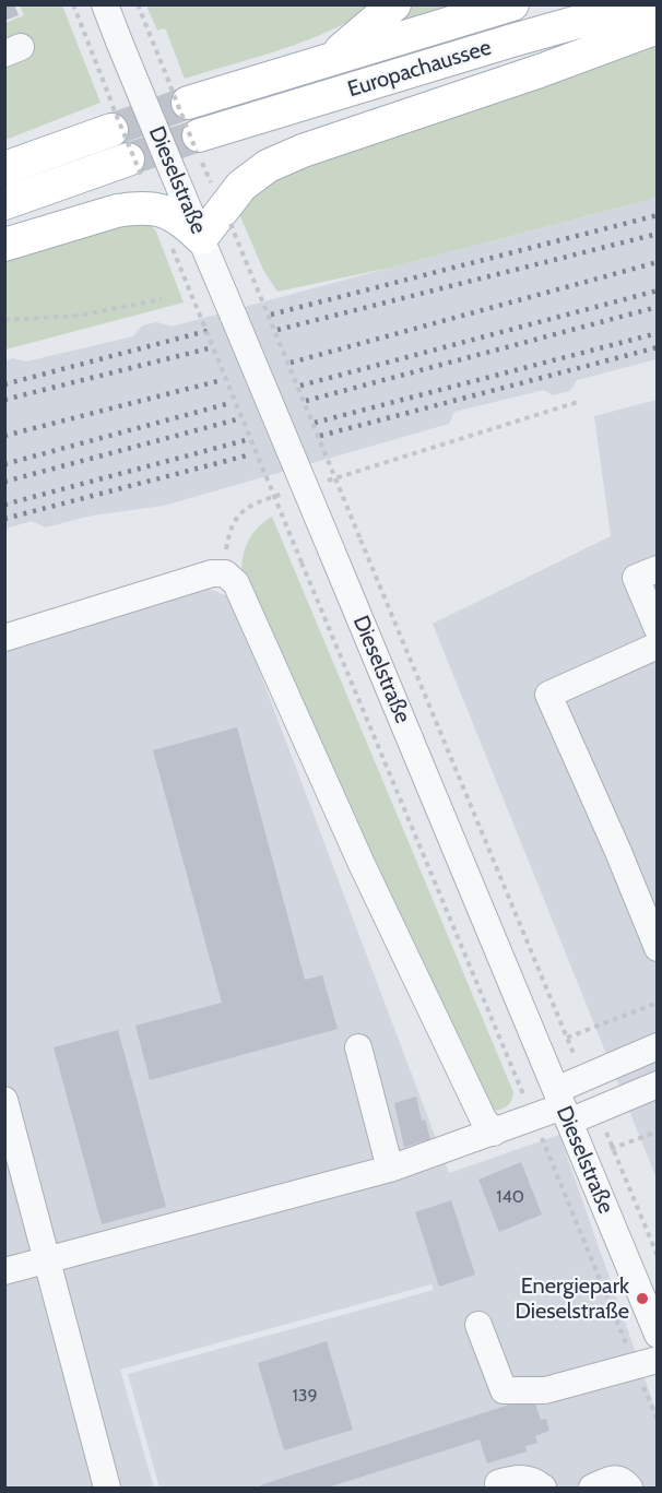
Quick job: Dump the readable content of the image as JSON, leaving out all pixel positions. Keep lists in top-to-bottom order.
{
  "streets": {
    "main road": ["Europachaussee"],
    "street": ["Dieselstraße"]
  },
  "places": ["Energiepark Dieselstraße"],
  "house_numbers": ["140", "139"]
}
